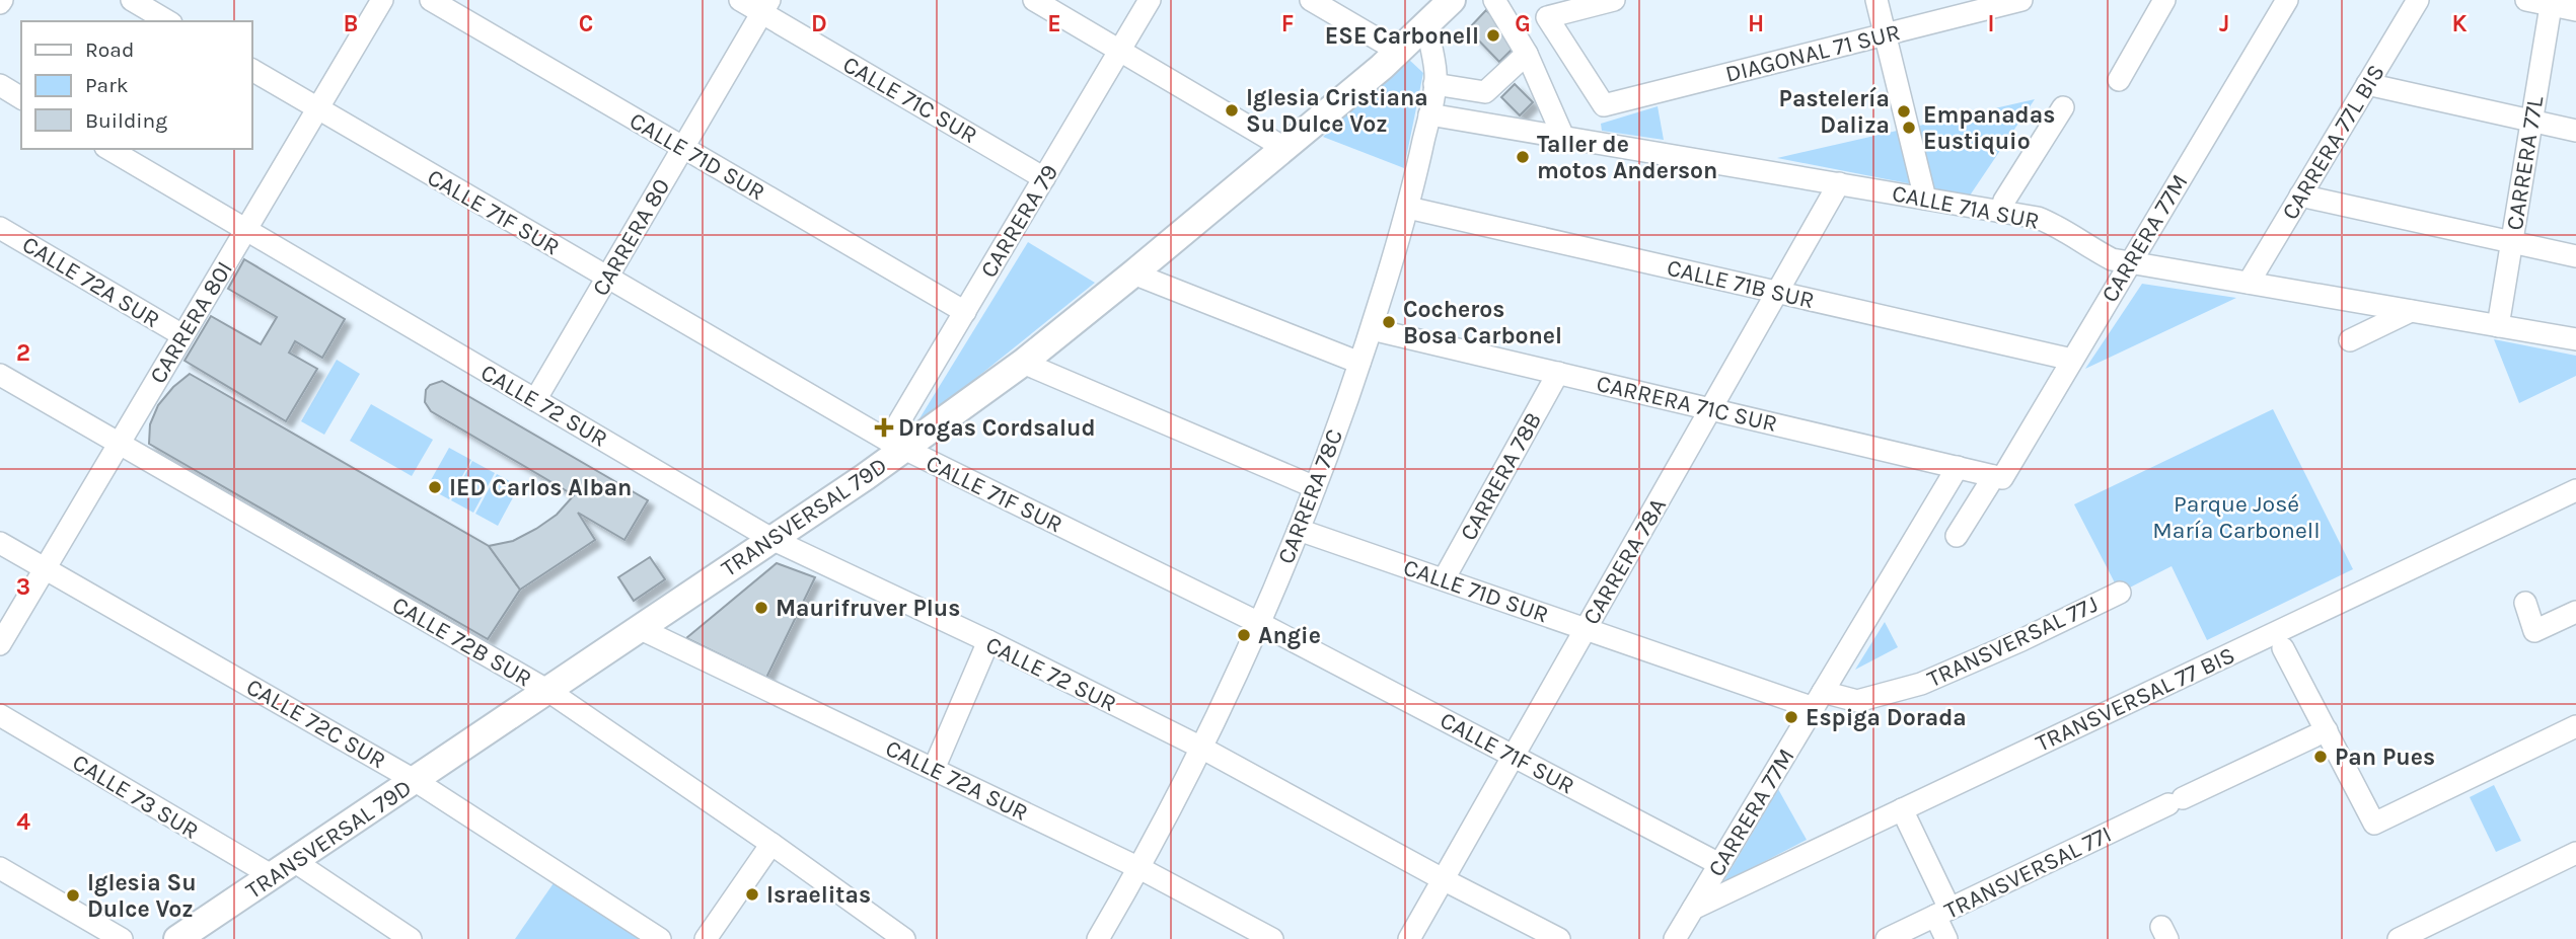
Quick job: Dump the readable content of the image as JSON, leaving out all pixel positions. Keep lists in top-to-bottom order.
{
  "streets": {
    "main road": ["TRANSVERSAL 79D"],
    "street": [
      "DIAGONAL 71 SUR",
      "CALLE 71C SUR",
      "CARRERA 77L BIS",
      "CALLE 71D SUR",
      "CARRERA 77L",
      "CALLE 71A SUR",
      "CALLE 71F SUR",
      "CARRERA 79",
      "CARRERA 80",
      "CARRERA 77M",
      "CALLE 72A SUR",
      "CALLE 71B SUR",
      "CARRERA 80I",
      "CARRERA 71C SUR",
      "CALLE 72 SUR",
      "CARRERA 78B",
      "CARRERA 78C",
      "CARRERA 78A",
      "CALLE 72B SUR",
      "TRANSVERSAL 77J",
      "TRANSVERSAL 77 BIS",
      "CALLE 72C SUR",
      "CALLE 73 SUR",
      "TRANSVERSAL 77I"
    ]
  },
  "crossings": [
    ["CALLE 71C SUR", "CARRERA 79"],
    ["CALLE 71C SUR", "CARRERA 80"],
    ["CARRERA 77L BIS", "CALLE 71A SUR"],
    ["CALLE 71D SUR", "CARRERA 79"],
    ["CALLE 71D SUR", "CARRERA 80"],
    ["CALLE 71D SUR", "CARRERA 77M"],
    ["CALLE 71D SUR", "CARRERA 78B"],
    ["CALLE 71D SUR", "CARRERA 78C"],
    ["CALLE 71D SUR", "CARRERA 78A"],
    ["CALLE 71D SUR", "TRANSVERSAL 77J"],
    ["CARRERA 77L", "CALLE 71A SUR"],
    ["CALLE 71A SUR", "CARRERA 77M"],
    ["CALLE 71A SUR", "CARRERA 78C"],
    ["CALLE 71A SUR", "CARRERA 78A"],
    ["CALLE 71F SUR", "CARRERA 79"],
    ["CALLE 71F SUR", "CARRERA 80"],
    ["CALLE 71F SUR", "CARRERA 77M"],
    ["CALLE 71F SUR", "CARRERA 80I"],
    ["CALLE 71F SUR", "CARRERA 78C"],
    ["CALLE 71F SUR", "TRANSVERSAL 79D"],
    ["CALLE 71F SUR", "CARRERA 78A"],
    ["CARRERA 79", "TRANSVERSAL 79D"],
    ["CARRERA 80", "CALLE 72 SUR"],
    ["CARRERA 77M", "CALLE 71B SUR"],
    ["CARRERA 77M", "CARRERA 71C SUR"],
    ["CARRERA 77M", "TRANSVERSAL 77J"],
    ["CARRERA 77M", "TRANSVERSAL 77 BIS"],
    ["CALLE 72A SUR", "CARRERA 80I"],
    ["CALLE 72A SUR", "CARRERA 78C"],
    ["CALLE 72A SUR", "TRANSVERSAL 79D"],
    ["CALLE 71B SUR", "CARRERA 78C"],
    ["CALLE 71B SUR", "CARRERA 78A"],
    ["CARRERA 80I", "CALLE 72 SUR"],
    ["CARRERA 80I", "CALLE 72B SUR"],
    ["CARRERA 80I", "CALLE 72C SUR"],
    ["CARRERA 71C SUR", "CARRERA 78B"],
    ["CARRERA 71C SUR", "CARRERA 78C"],
    ["CARRERA 71C SUR", "CARRERA 78A"],
    ["CALLE 72 SUR", "CARRERA 78C"],
    ["CALLE 72 SUR", "TRANSVERSAL 79D"],
    ["CALLE 72 SUR", "CARRERA 78A"],
    ["CARRERA 78C", "TRANSVERSAL 79D"],
    ["TRANSVERSAL 79D", "CALLE 72B SUR"],
    ["TRANSVERSAL 79D", "CALLE 72C SUR"],
    ["TRANSVERSAL 79D", "CALLE 73 SUR"]
  ],
  "parks": ["Parque José María Carbonell"],
  "places": {
    "other": [
      "ESE Carbonell",
      "Iglesia Cristiana Su Dulce Voz",
      "Pastelería Daliza",
      "Empanadas Eustiquio",
      "Taller de motos Anderson",
      "Cocheros Bosa Carbonel",
      "IED Carlos Alban",
      "Maurifruver Plus",
      "Angie",
      "Espiga Dorada",
      "Pan Pues",
      "Israelitas",
      "Iglesia Su Dulce Voz"
    ],
    "health": ["Drogas Cordsalud"]
  },
  "legend": ["Road", "Park", "Building"],
  "grid": {
    "columns": [
      "B",
      "C",
      "D",
      "E",
      "F",
      "G",
      "H",
      "I",
      "J",
      "K"
    ],
    "rows": ["2", "3", "4"]
  }
}
